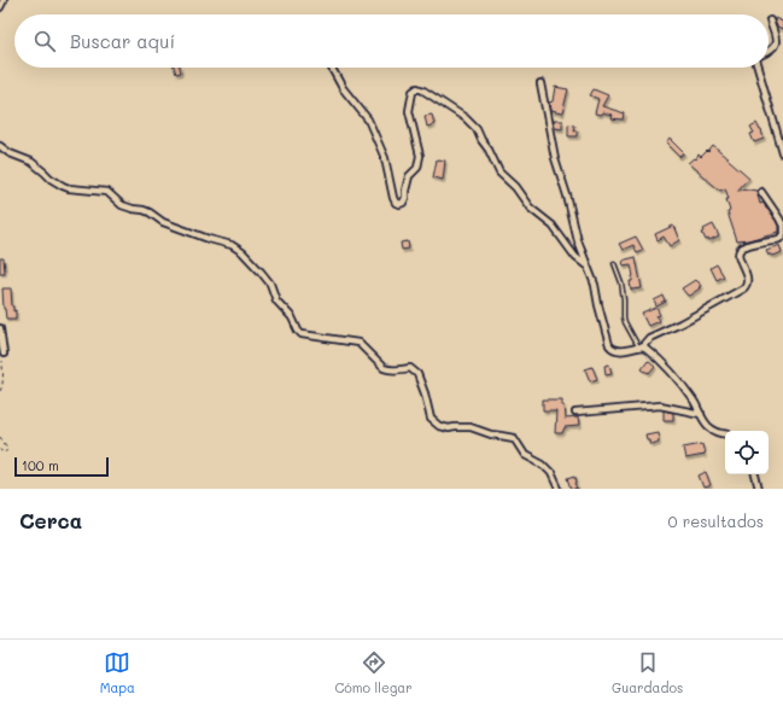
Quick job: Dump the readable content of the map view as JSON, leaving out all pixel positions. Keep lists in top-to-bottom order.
{
  "scale_bar": "100 m",
  "page": {
    "search": "Buscar aquí",
    "scale": "100 m",
    "heading": ["Cerca", "0 resultados"],
    "nav": ["Mapa", "Cómo llegar", "Guardados"]
  }
}
